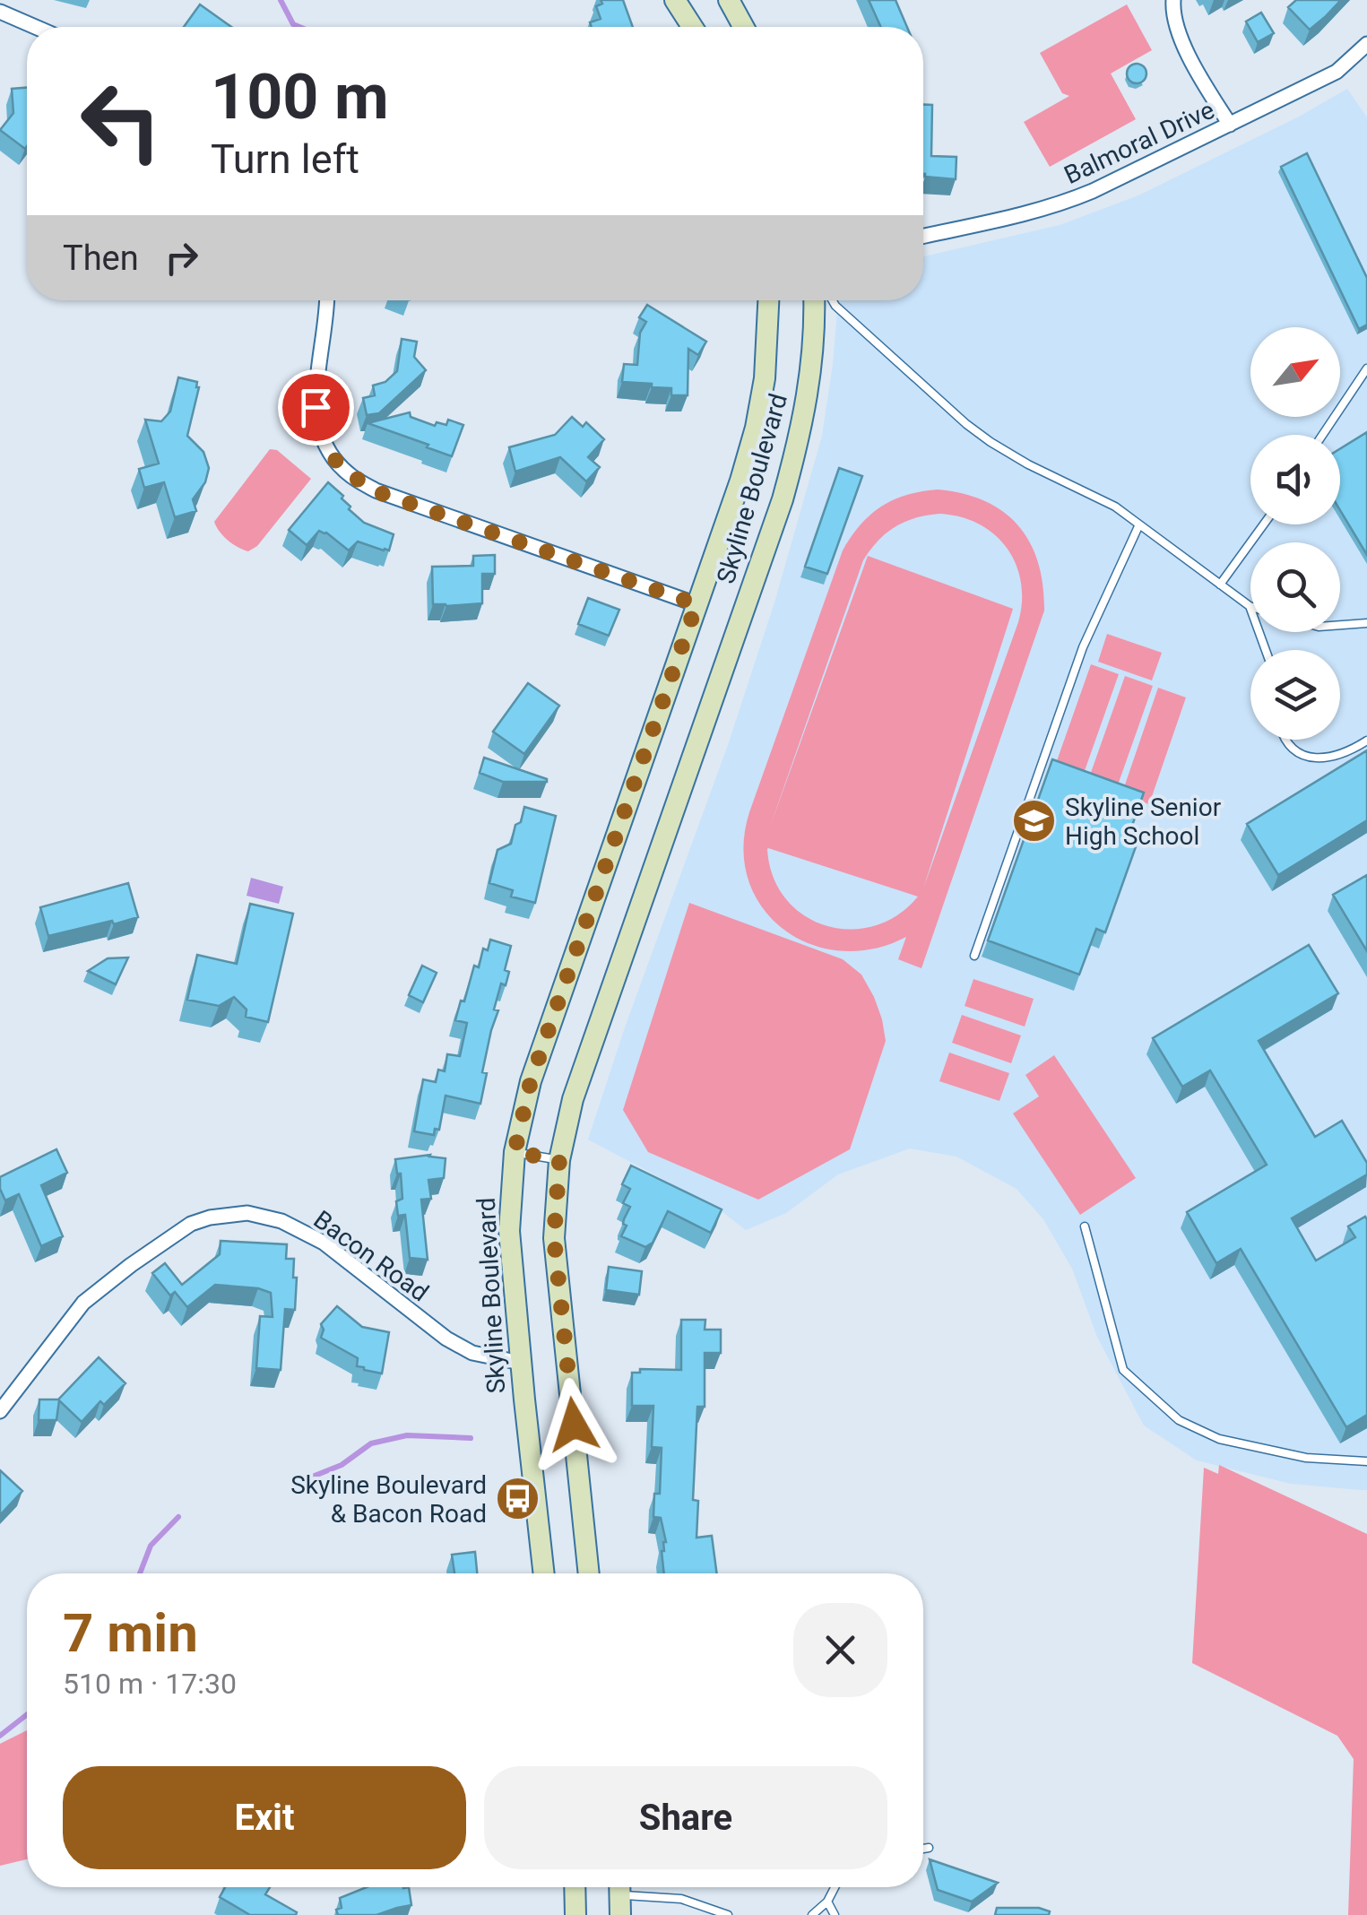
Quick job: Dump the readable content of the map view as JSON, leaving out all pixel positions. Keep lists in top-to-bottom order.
{
  "streets": {
    "main road": ["Skyline Boulevard"],
    "street": ["Balmoral Drive", "Bacon Road"]
  },
  "crossings": [
    ["Skyline Boulevard", "Bacon Road"]
  ],
  "places": {
    "school or university": ["Skyline Senior High School"],
    "bus stop": ["Skyline Boulevard & Bacon Road"]
  },
  "north": "top right",
  "page": {
    "turn": ["100 m", "Turn left"],
    "then": "Then",
    "heading": ["7 min", "510 m · 17:30"],
    "buttons": ["Exit", "Share"]
  }
}
